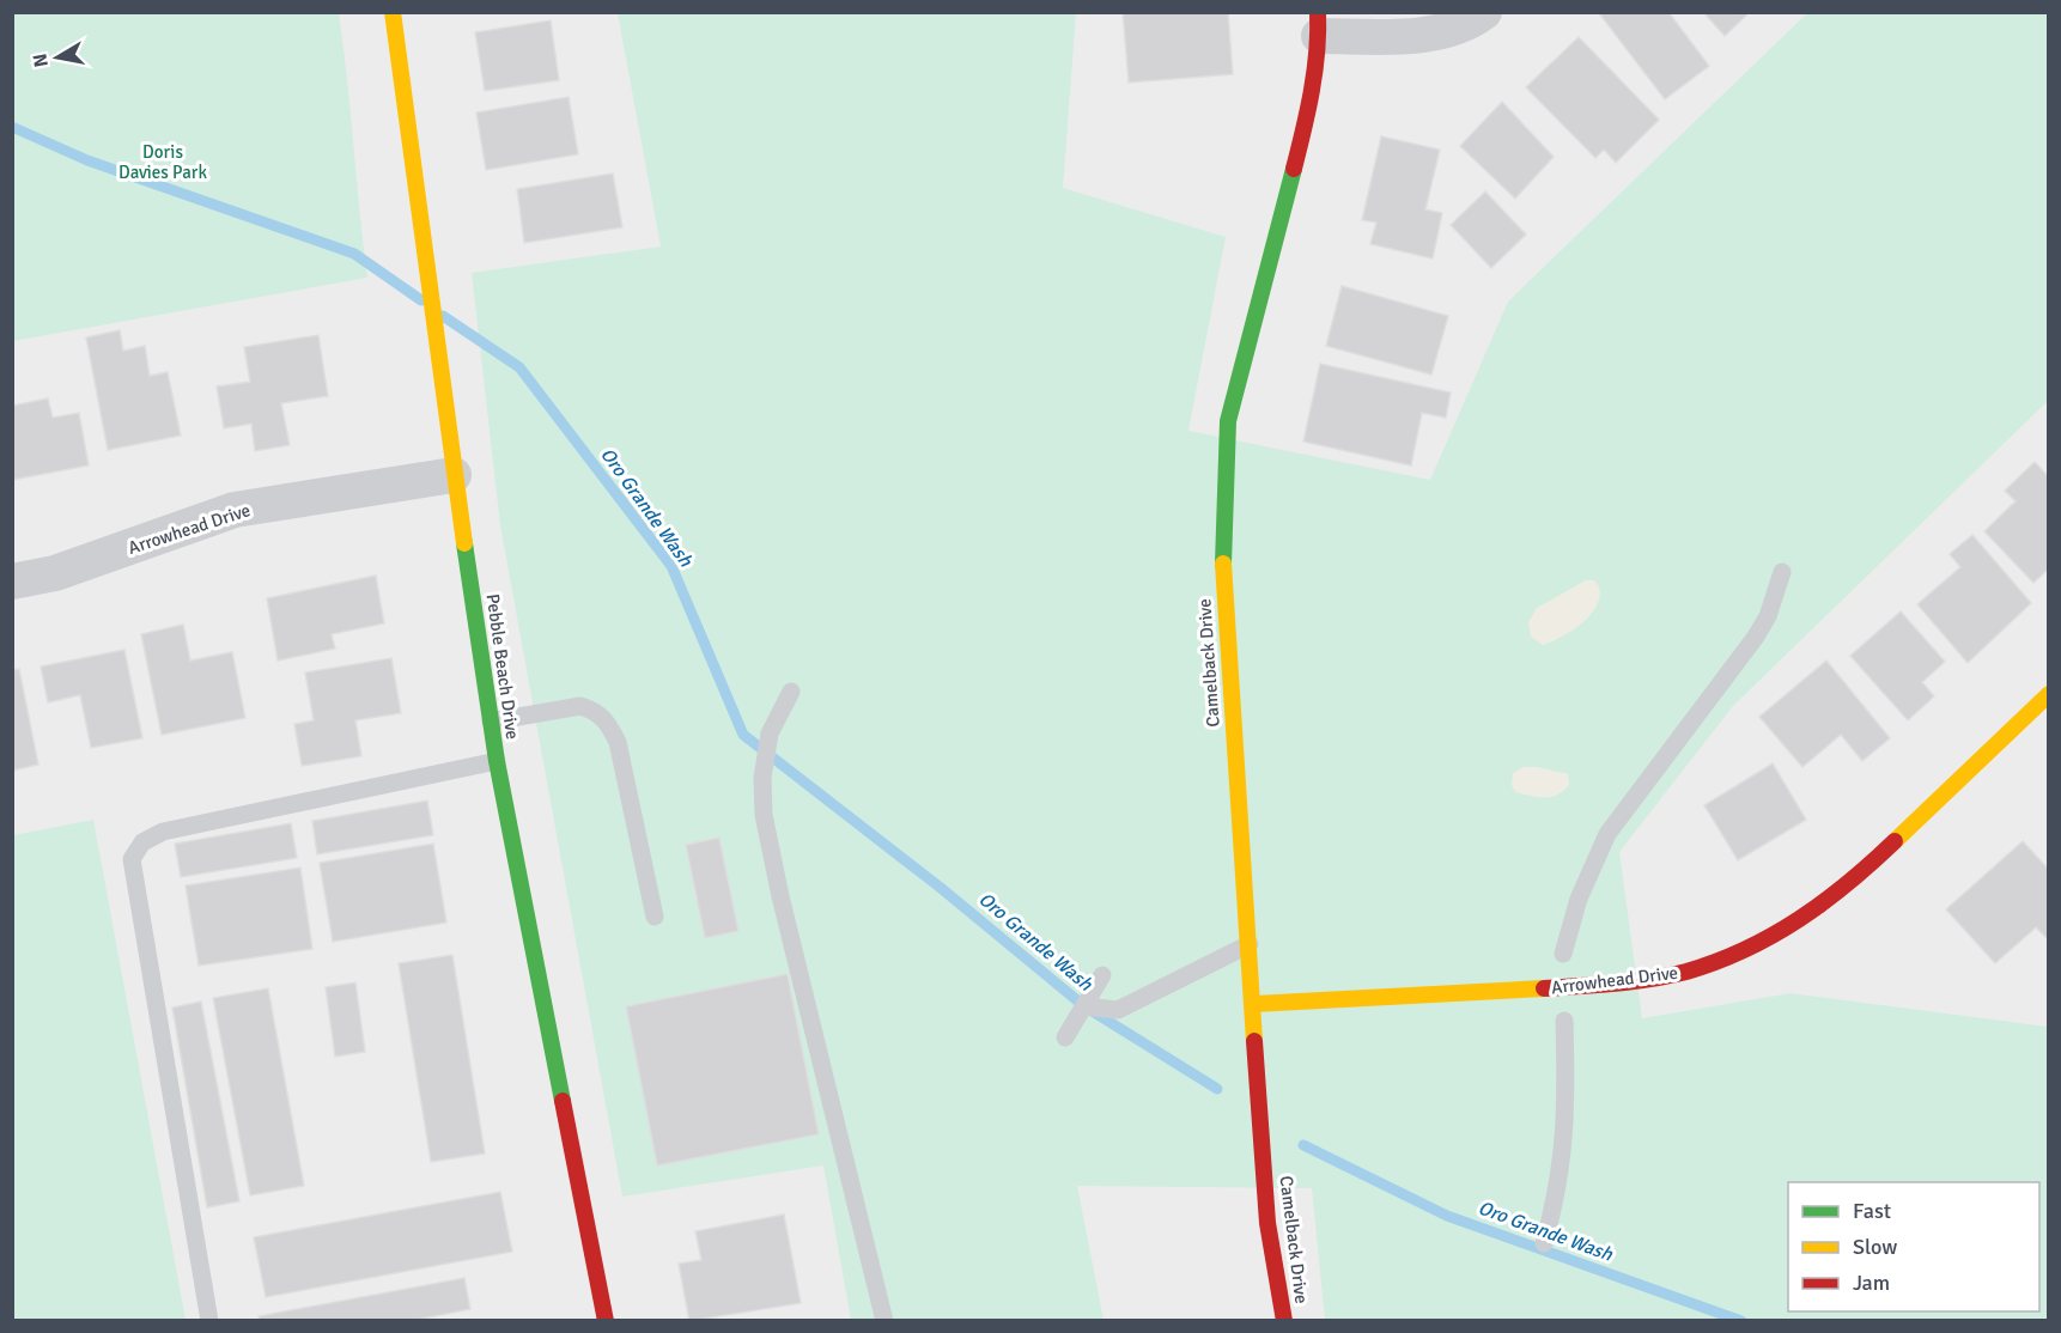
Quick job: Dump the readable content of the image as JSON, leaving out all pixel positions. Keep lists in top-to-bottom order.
{
  "streets": {
    "street": ["Arrowhead Drive", "Camelback Drive", "Pebble Beach Drive"]
  },
  "crossings": [
    ["Arrowhead Drive", "Camelback Drive"],
    ["Arrowhead Drive", "Pebble Beach Drive"]
  ],
  "water": ["Oro Grande Wash"],
  "parks": ["Doris Davies Park"],
  "legend": ["Fast", "Slow", "Jam"],
  "north": "left"
}
